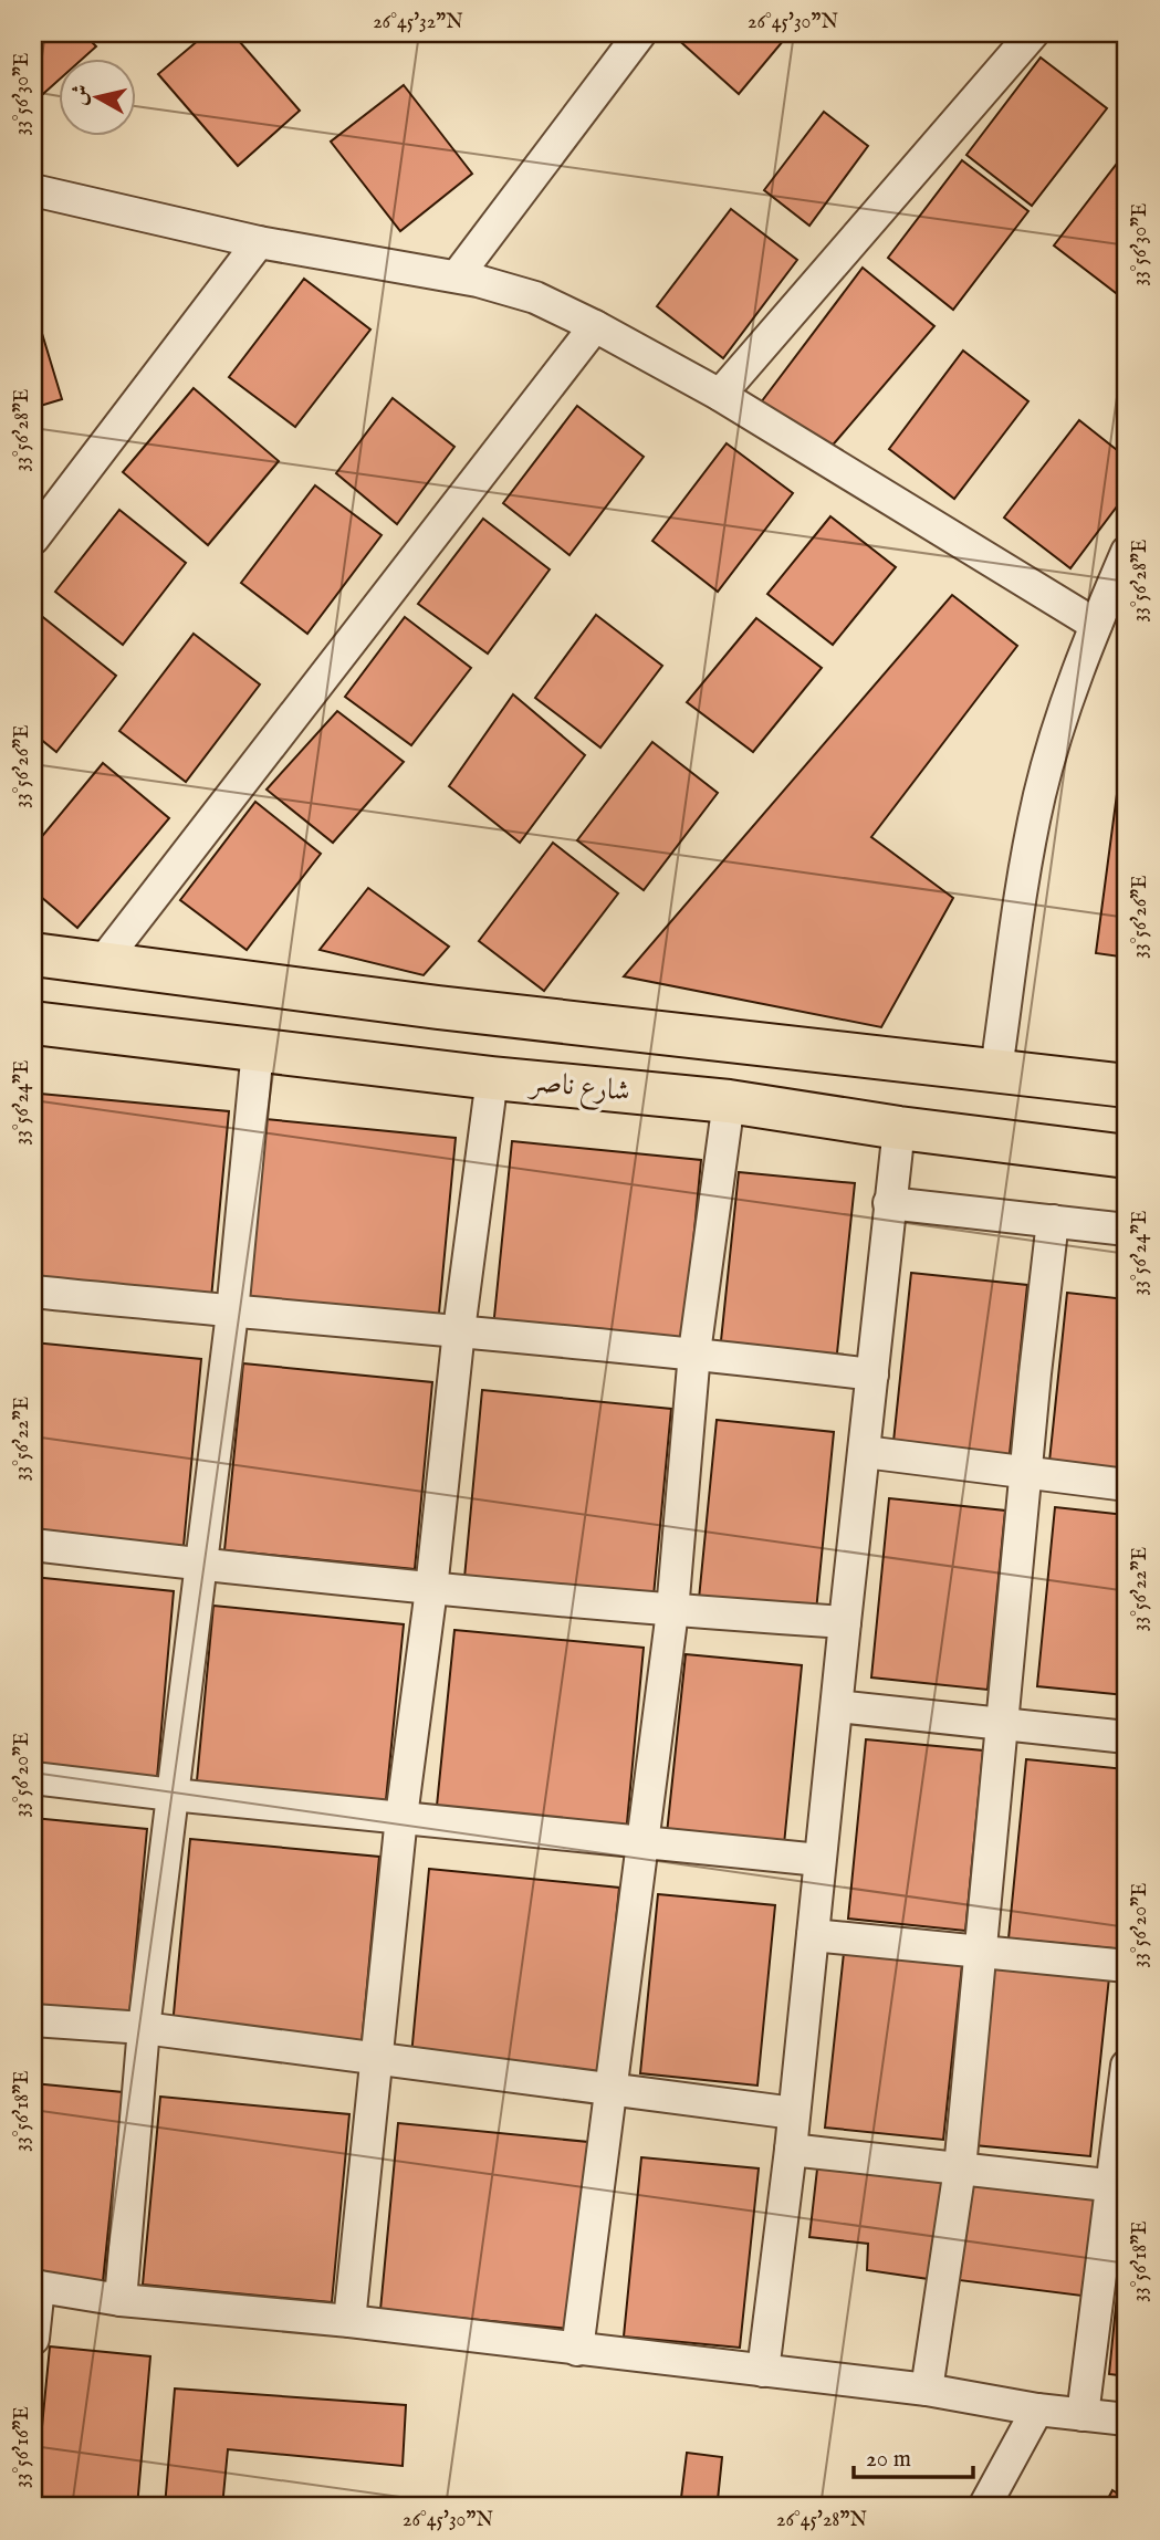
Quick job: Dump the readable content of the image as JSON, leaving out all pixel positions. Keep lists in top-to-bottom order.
{
  "streets": {
    "main road": ["شارع ناصر"]
  },
  "scale_bar": "20 m",
  "north": "left",
  "coordinates": [
    "26°45'32\"N",
    "26°45'30\"N",
    "33°56'30\"E",
    "33°56'28\"E",
    "33°56'26\"E",
    "33°56'24\"E",
    "33°56'22\"E",
    "33°56'20\"E",
    "33°56'18\"E",
    "33°56'16\"E",
    "26°45'28\"N"
  ]
}
